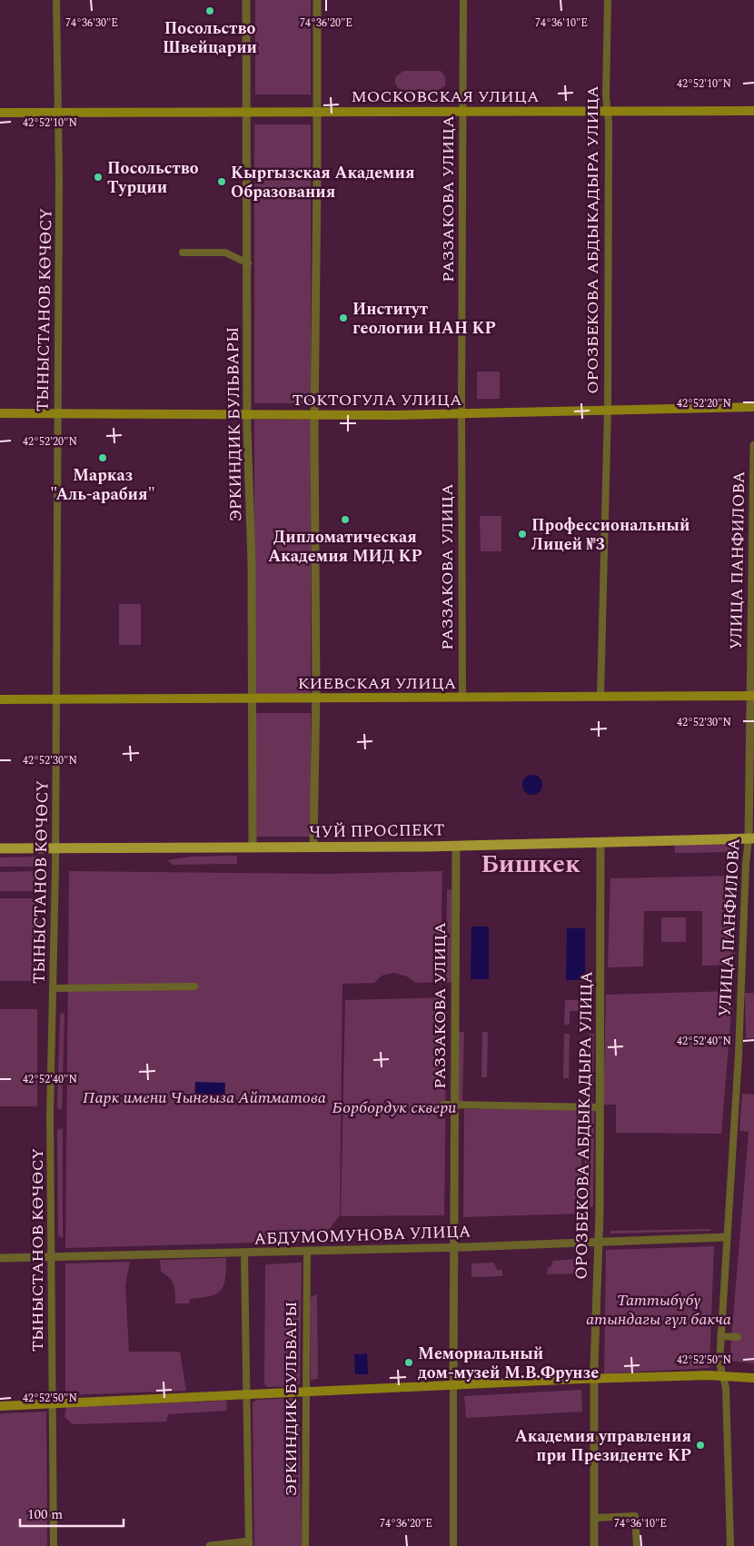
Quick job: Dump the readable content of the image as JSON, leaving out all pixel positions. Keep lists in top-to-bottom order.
{
  "streets": {
    "main road": [
      "МОСКОВСКАЯ УЛИЦА",
      "ТОКТОГУЛА УЛИЦА",
      "КИЕВСКАЯ УЛИЦА",
      "ЧУЙ ПРОСПЕКТ"
    ],
    "street": [
      "РАЗЗАКОВА УЛИЦА",
      "ОРОЗБЕКОВА АБДЫКАДЫРА УЛИЦА",
      "ТЫНЫСТАНОВ КӨЧӨСҮ",
      "ЭРКИНДИК БУЛЬВАРЫ",
      "УЛИЦА ПАНФИЛОВА",
      "АБДУМОМУНОВА УЛИЦА"
    ]
  },
  "crossings": [
    ["МОСКОВСКАЯ УЛИЦА", "РАЗЗАКОВА УЛИЦА"],
    ["МОСКОВСКАЯ УЛИЦА", "ОРОЗБЕКОВА АБДЫКАДЫРА УЛИЦА"],
    ["МОСКОВСКАЯ УЛИЦА", "ТЫНЫСТАНОВ КӨЧӨСҮ"],
    ["МОСКОВСКАЯ УЛИЦА", "ЭРКИНДИК БУЛЬВАРЫ"],
    ["РАЗЗАКОВА УЛИЦА", "ТОКТОГУЛА УЛИЦА"],
    ["РАЗЗАКОВА УЛИЦА", "КИЕВСКАЯ УЛИЦА"],
    ["РАЗЗАКОВА УЛИЦА", "ЧУЙ ПРОСПЕКТ"],
    ["РАЗЗАКОВА УЛИЦА", "АБДУМОМУНОВА УЛИЦА"],
    ["ОРОЗБЕКОВА АБДЫКАДЫРА УЛИЦА", "ТОКТОГУЛА УЛИЦА"],
    ["ОРОЗБЕКОВА АБДЫКАДЫРА УЛИЦА", "КИЕВСКАЯ УЛИЦА"],
    ["ОРОЗБЕКОВА АБДЫКАДЫРА УЛИЦА", "ЧУЙ ПРОСПЕКТ"],
    ["ОРОЗБЕКОВА АБДЫКАДЫРА УЛИЦА", "АБДУМОМУНОВА УЛИЦА"],
    ["ТЫНЫСТАНОВ КӨЧӨСҮ", "ТОКТОГУЛА УЛИЦА"],
    ["ТЫНЫСТАНОВ КӨЧӨСҮ", "КИЕВСКАЯ УЛИЦА"],
    ["ТЫНЫСТАНОВ КӨЧӨСҮ", "ЧУЙ ПРОСПЕКТ"],
    ["ТЫНЫСТАНОВ КӨЧӨСҮ", "АБДУМОМУНОВА УЛИЦА"],
    ["ТОКТОГУЛА УЛИЦА", "ЭРКИНДИК БУЛЬВАРЫ"],
    ["ЭРКИНДИК БУЛЬВАРЫ", "КИЕВСКАЯ УЛИЦА"],
    ["ЭРКИНДИК БУЛЬВАРЫ", "ЧУЙ ПРОСПЕКТ"],
    ["ЭРКИНДИК БУЛЬВАРЫ", "АБДУМОМУНОВА УЛИЦА"],
    ["УЛИЦА ПАНФИЛОВА", "КИЕВСКАЯ УЛИЦА"],
    ["УЛИЦА ПАНФИЛОВА", "ЧУЙ ПРОСПЕКТ"],
    ["УЛИЦА ПАНФИЛОВА", "АБДУМОМУНОВА УЛИЦА"]
  ],
  "districts": ["Бишкек"],
  "parks": ["Парк имени Чынгыза Айтматова", "Борбордук сквери", "Таттыбүбү атындагы гүл бакча"],
  "places": [
    "Посольство Швейцарии",
    "Посольство Турции",
    "Кыргызская Академия Образования",
    "Институт геологии НАН КР",
    "Марказ \"Аль-арабия\"",
    "Дипломатическая Академия МИД КР",
    "Профессиональный Лицей №3",
    "Мемориальный дом-музей М.В.Фрунзе",
    "Академия управления при Президенте КР"
  ],
  "scale_bar": "100 m",
  "coordinates": [
    "74°36'30\"E",
    "74°36'20\"E",
    "74°36'10\"E",
    "42°52'10\"N",
    "42°52'20\"N",
    "42°52'30\"N",
    "42°52'40\"N",
    "42°52'50\"N"
  ]
}
